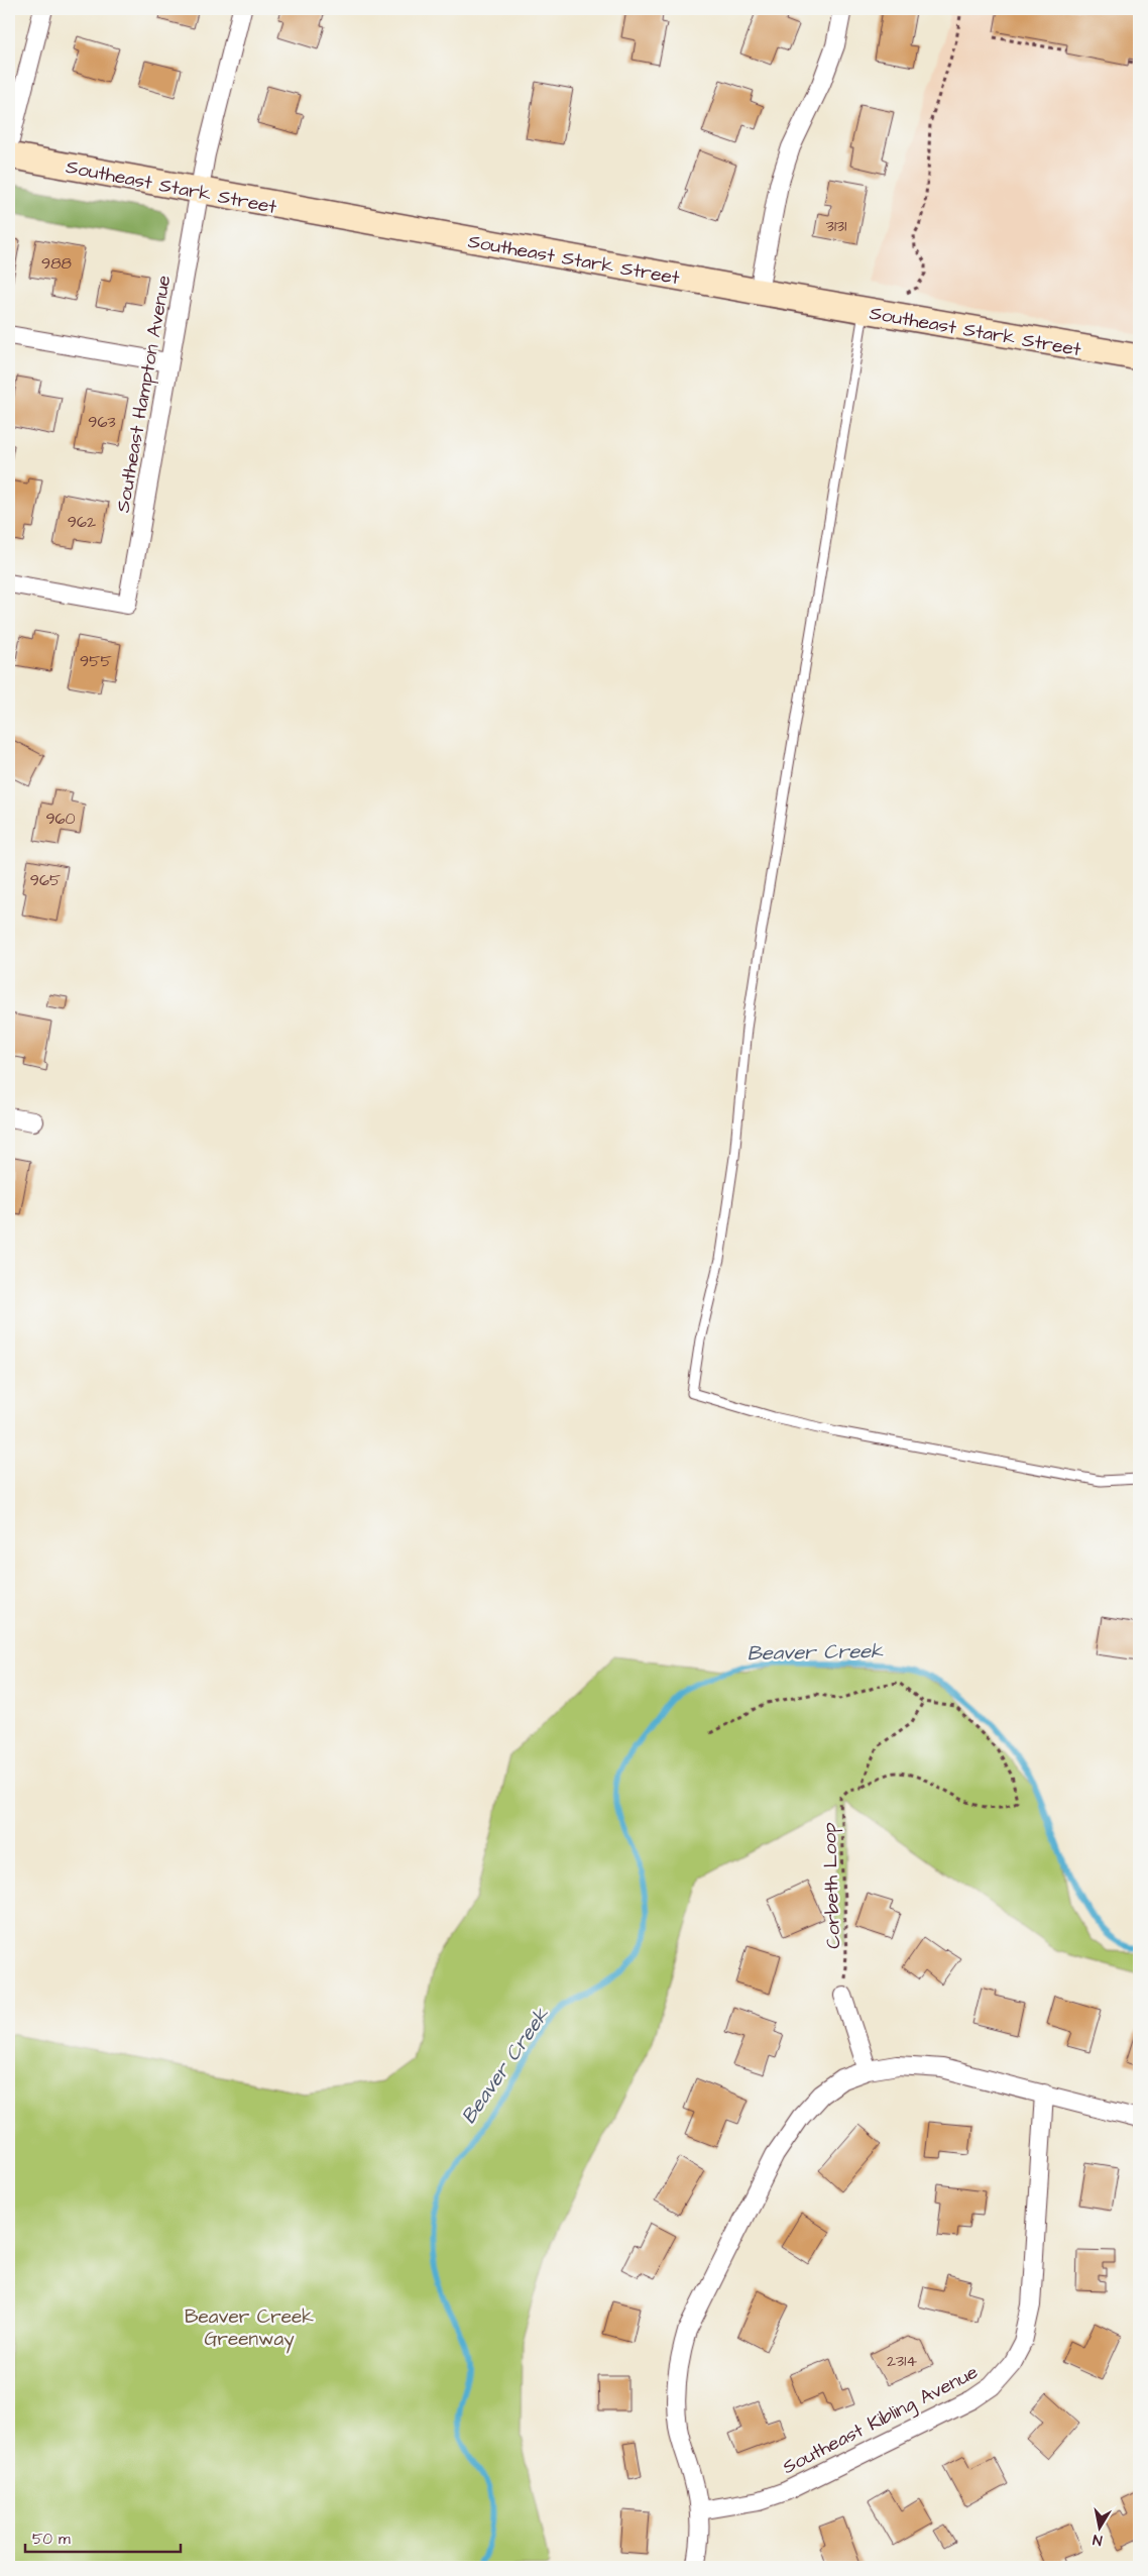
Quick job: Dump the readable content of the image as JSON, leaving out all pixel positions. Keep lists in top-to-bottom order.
{
  "streets": {
    "main road": ["Southeast Stark Street"],
    "street": ["Southeast Hampton Avenue", "Southeast Kibling Avenue"],
    "path": ["Corbeth Loop"]
  },
  "crossings": [
    ["Southeast Stark Street", "Southeast Hampton Avenue"]
  ],
  "water": ["Beaver Creek"],
  "parks": ["Beaver Creek Greenway"],
  "house_numbers": [
    "3131",
    "988",
    "963",
    "962",
    "955",
    "960",
    "965",
    "2314"
  ],
  "scale_bar": "50 m",
  "north": "bottom"
}
